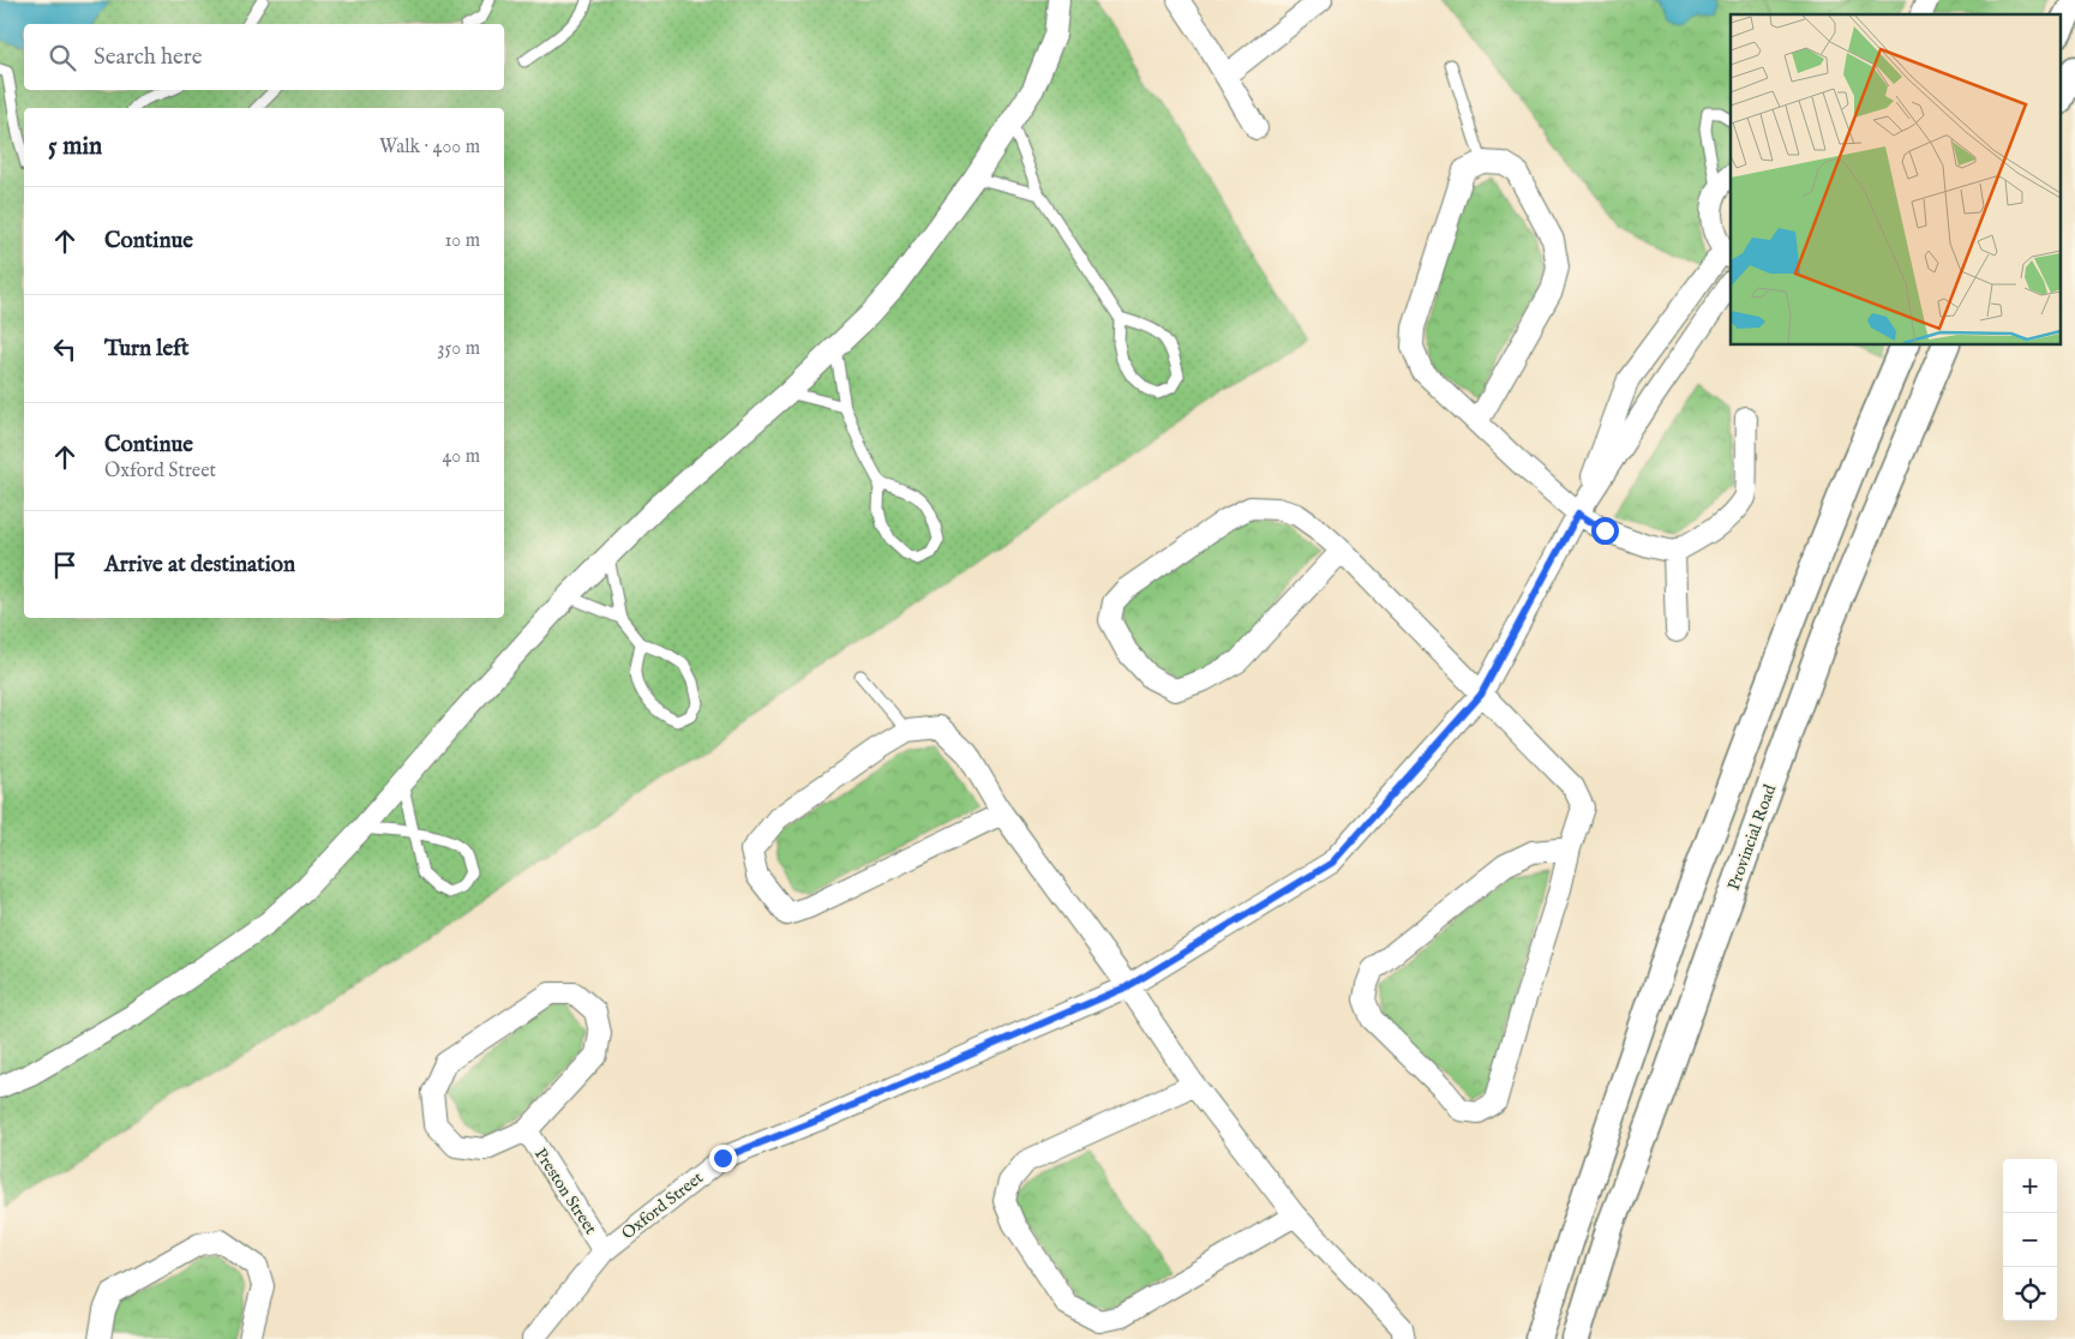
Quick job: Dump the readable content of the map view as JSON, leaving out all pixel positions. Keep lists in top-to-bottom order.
{
  "streets": {
    "street": ["Provincial Road", "Preston Street", "Oxford Street"]
  },
  "crossings": [
    ["Preston Street", "Oxford Street"]
  ],
  "page": {
    "search": "Search here",
    "heading": ["5 min", "Walk · 400 m"],
    "list": [
      ["Continue", "10 m"],
      ["Turn left", "350 m"],
      ["Continue", "Oxford Street", "40 m"],
      "Arrive at destination"
    ],
    "map_buttons": ["+", "−"]
  }
}
